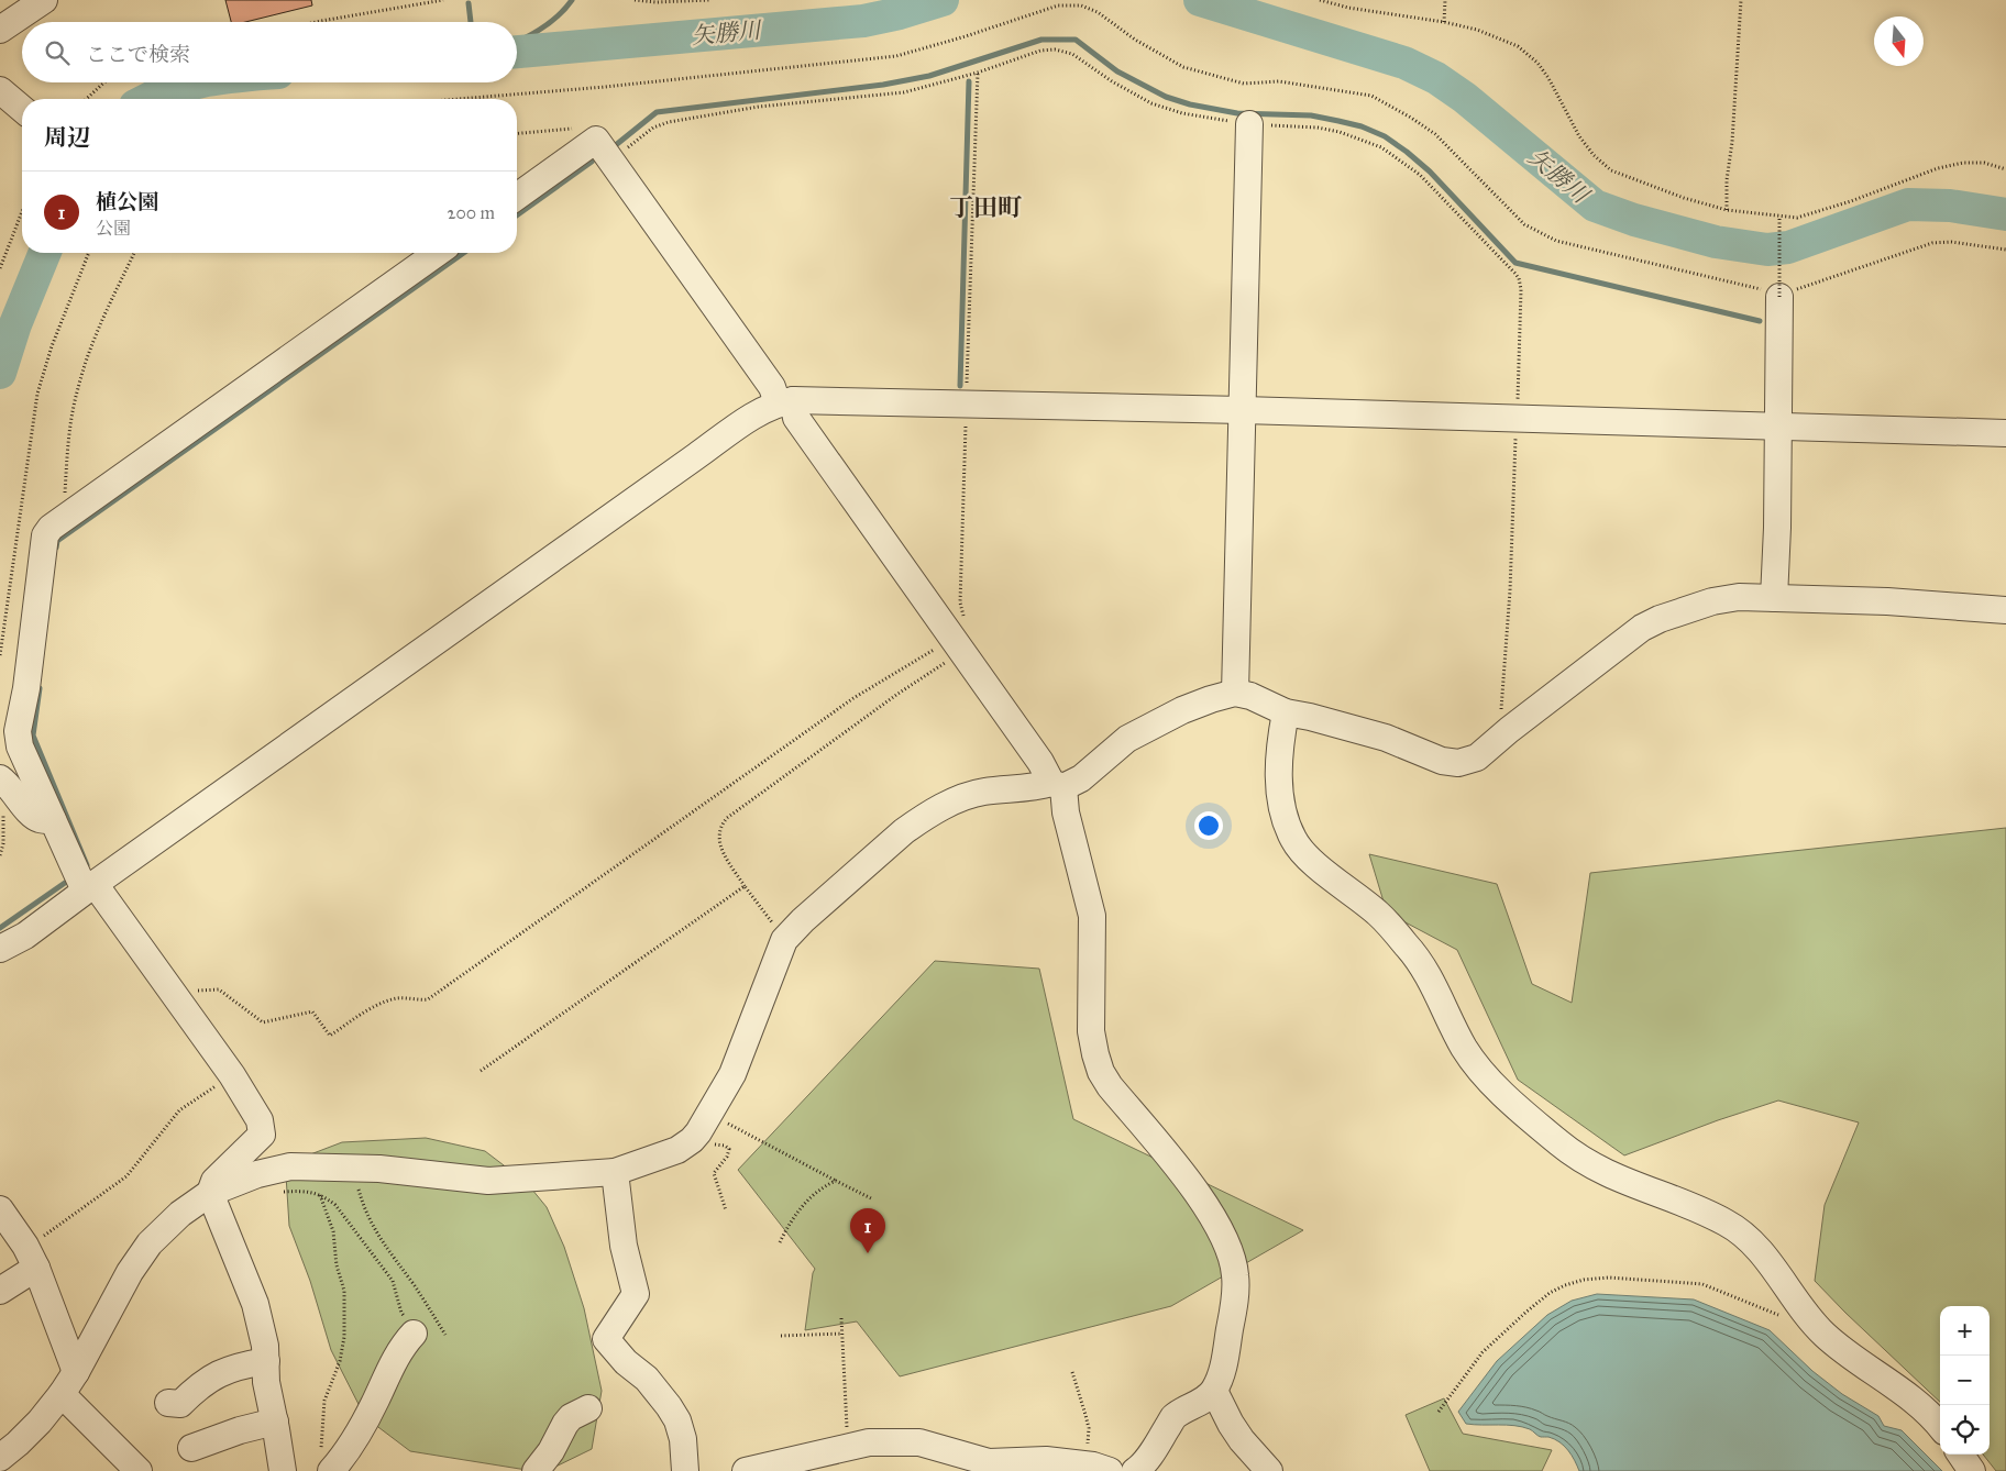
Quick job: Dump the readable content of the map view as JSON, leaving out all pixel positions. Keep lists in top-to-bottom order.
{
  "districts": ["丁田町"],
  "water": ["矢勝川"],
  "north": "bottom",
  "page": {
    "search": "ここで検索",
    "heading": "周辺",
    "list": [
      {
        "mark": "1",
        "name": "植公園",
        "note": "公園",
        "value": "200 m"
      }
    ],
    "pins": "1",
    "map_buttons": ["+", "−"]
  }
}
